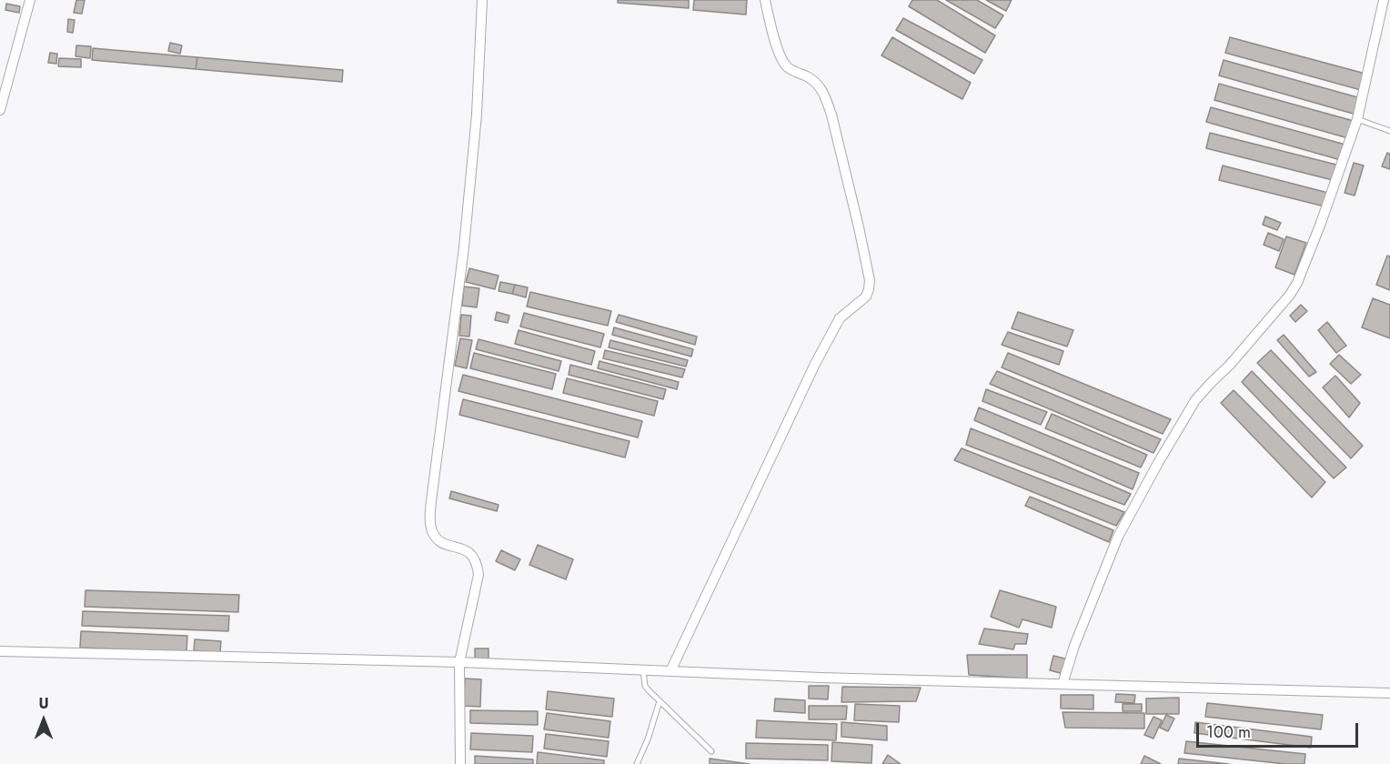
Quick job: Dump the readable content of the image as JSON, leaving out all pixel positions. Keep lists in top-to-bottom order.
{
  "scale_bar": "100 m",
  "north": "top"
}
